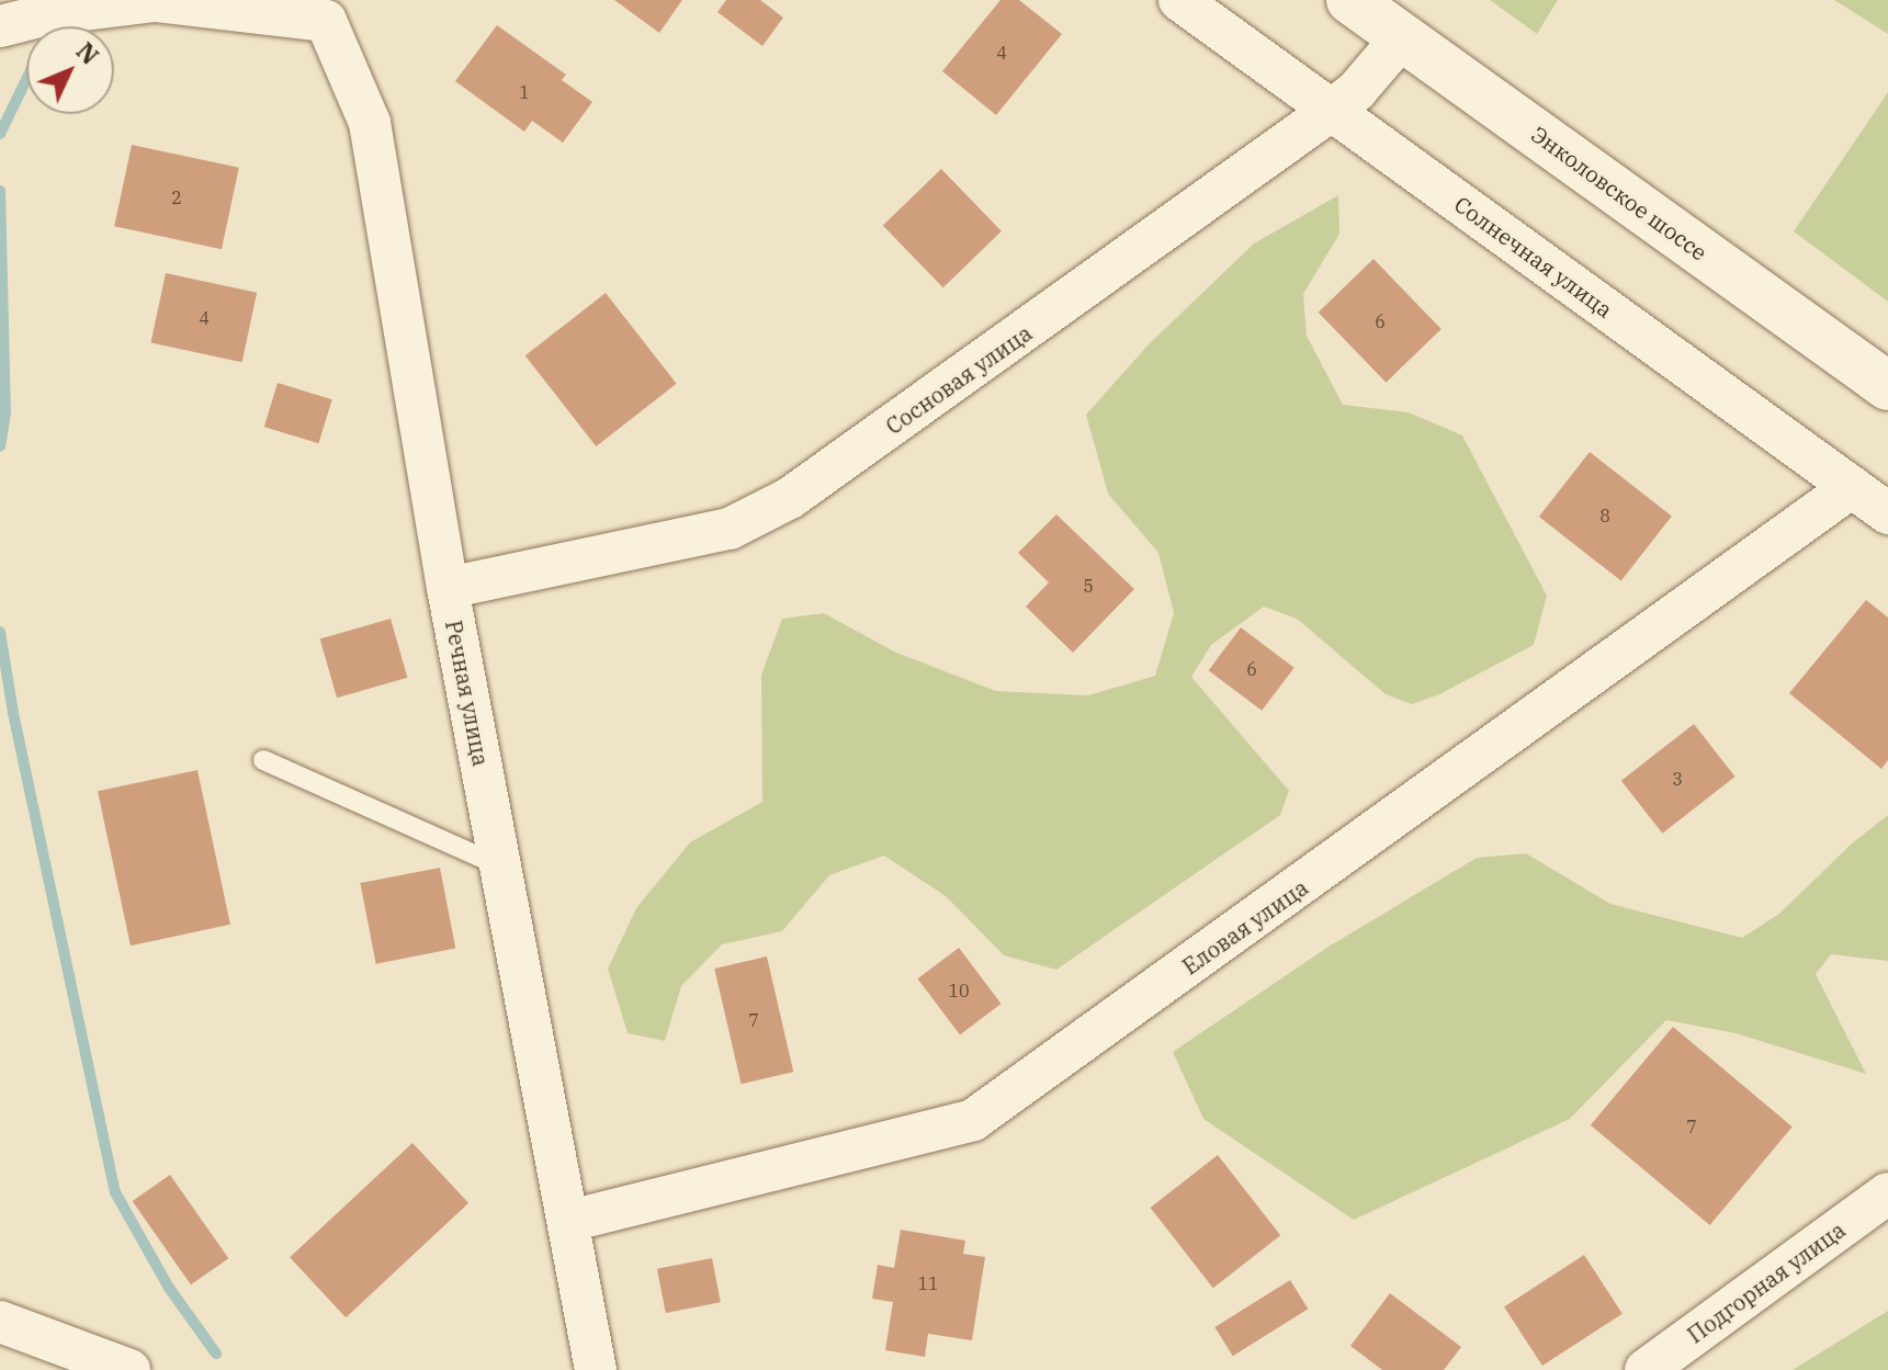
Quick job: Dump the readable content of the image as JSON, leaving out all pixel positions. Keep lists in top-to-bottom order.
{
  "streets": {
    "main road": ["Энколовское шоссе"],
    "street": [
      "Солнечная улица",
      "Сосновая улица",
      "Речная улица",
      "Еловая улица",
      "Подгорная улица"
    ]
  },
  "crossings": [
    ["Энколовское шоссе", "Сосновая улица"],
    ["Солнечная улица", "Сосновая улица"],
    ["Солнечная улица", "Еловая улица"],
    ["Сосновая улица", "Речная улица"],
    ["Речная улица", "Еловая улица"]
  ],
  "house_numbers": [
    "4",
    "1",
    "2",
    "4",
    "6",
    "8",
    "5",
    "6",
    "3",
    "10",
    "7",
    "7",
    "11"
  ],
  "north": "top right"
}
